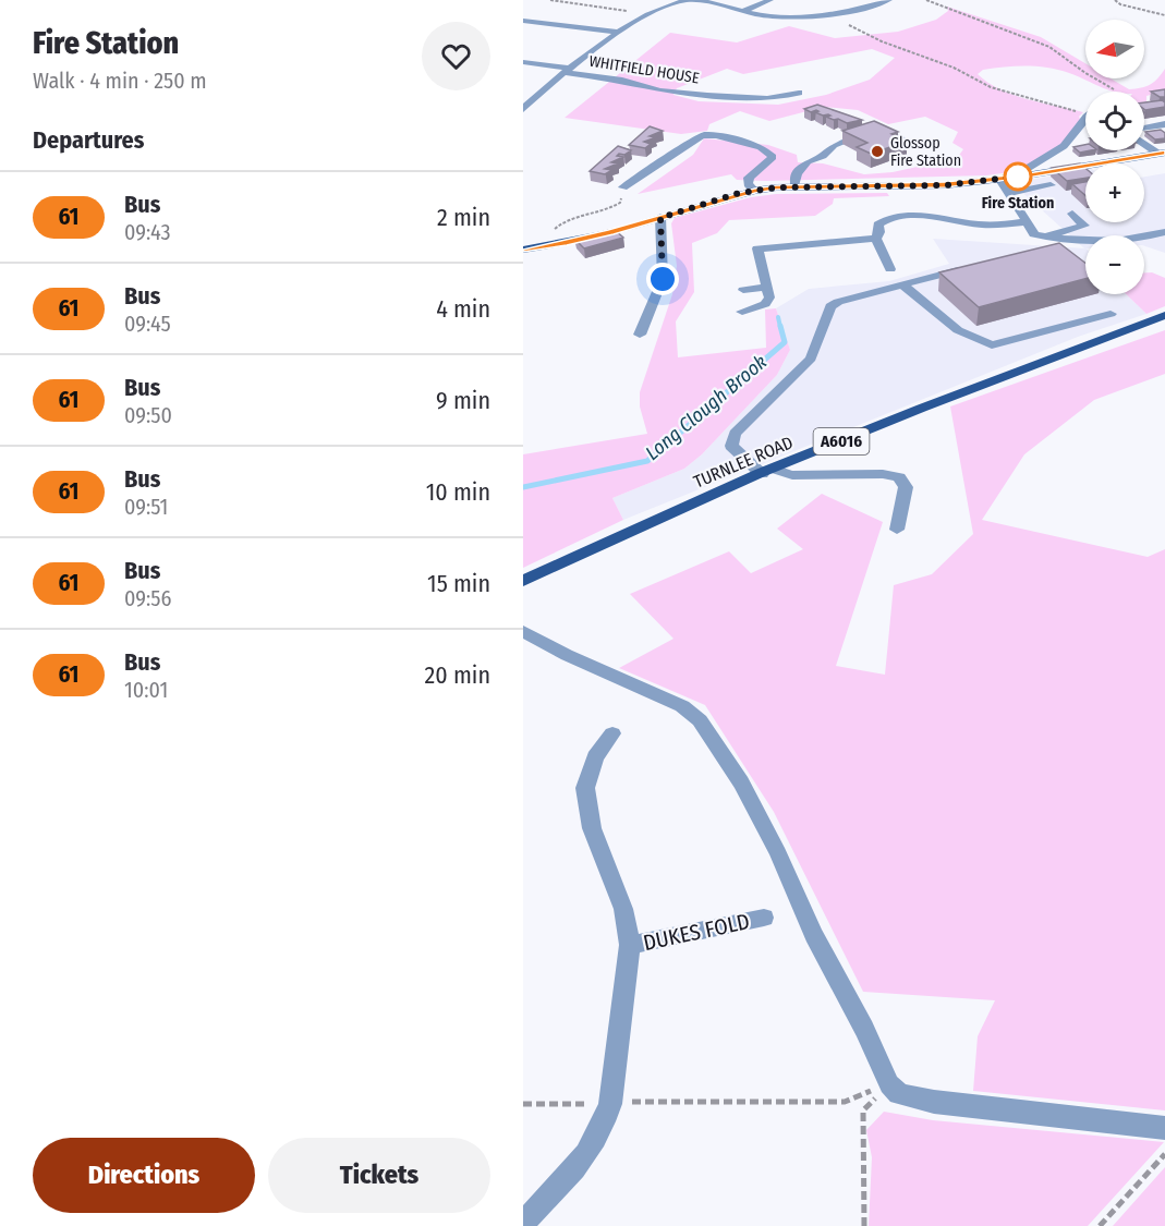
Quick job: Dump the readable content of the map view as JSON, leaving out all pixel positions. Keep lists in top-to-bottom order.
{
  "streets": {
    "main road": ["A6016", "TURNLEE ROAD"],
    "street": ["WHITFIELD HOUSE", "DUKES FOLD"]
  },
  "water": ["Long Clough Brook"],
  "places": ["Glossop Fire Station", "Fire Station"],
  "lines": ["bus line 61"],
  "north": "left",
  "page": {
    "heading": [
      ["Fire Station", "Walk · 4 min · 250 m"],
      "Departures"
    ],
    "map_buttons": ["+", "−"],
    "list": [
      {
        "mark": "61",
        "name": "Bus",
        "note": "09:43",
        "value": "2 min"
      },
      {
        "mark": "61",
        "name": "Bus",
        "note": "09:45",
        "value": "4 min"
      },
      {
        "mark": "61",
        "name": "Bus",
        "note": "09:50",
        "value": "9 min"
      },
      {
        "mark": "61",
        "name": "Bus",
        "note": "09:51",
        "value": "10 min"
      },
      {
        "mark": "61",
        "name": "Bus",
        "note": "09:56",
        "value": "15 min"
      },
      {
        "mark": "61",
        "name": "Bus",
        "note": "10:01",
        "value": "20 min"
      }
    ],
    "buttons": ["Directions", "Tickets"]
  }
}
